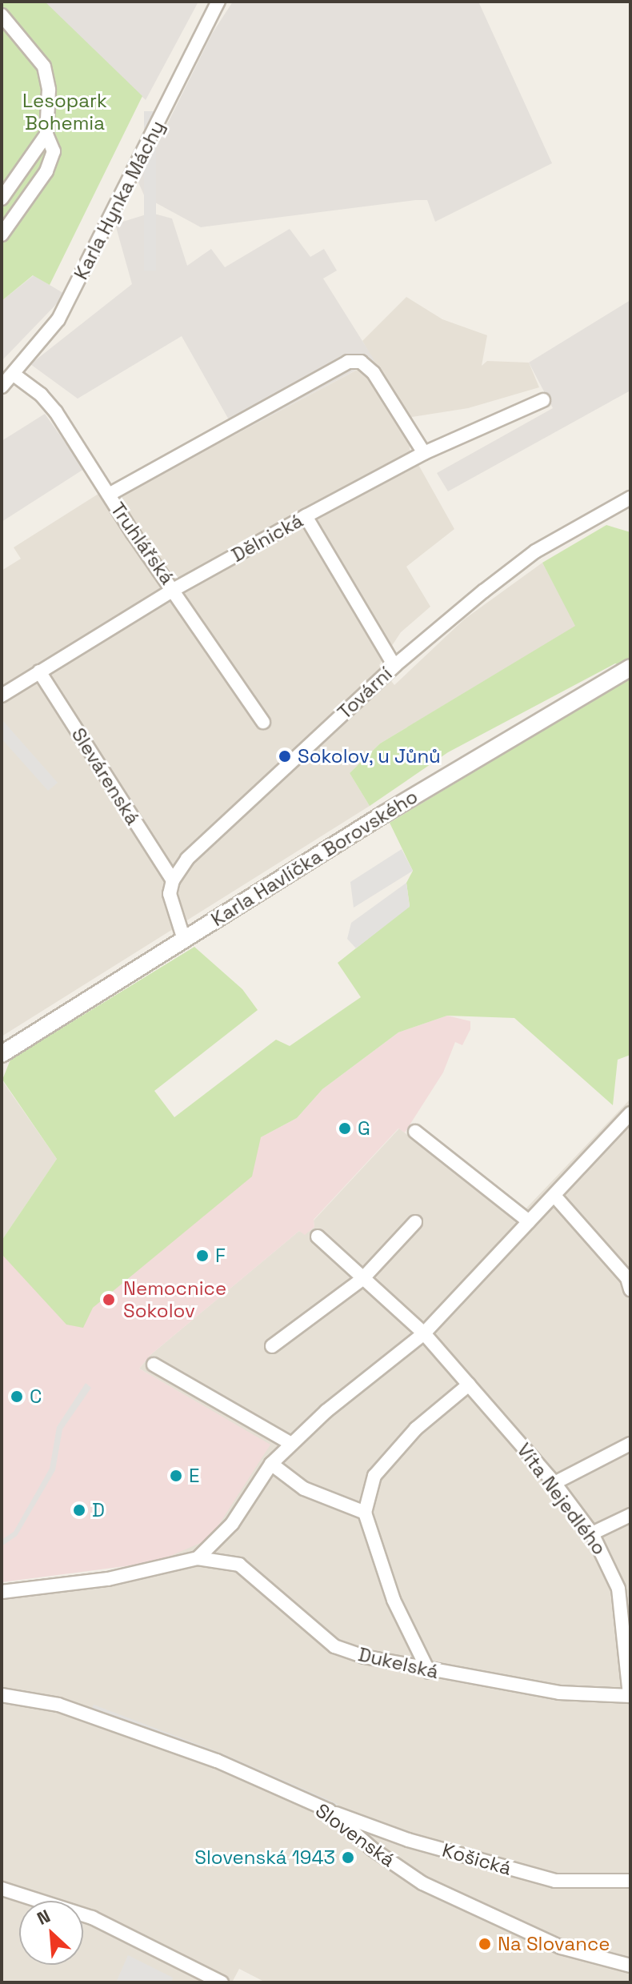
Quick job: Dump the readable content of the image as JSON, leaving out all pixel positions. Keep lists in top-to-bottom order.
{
  "streets": {
    "street": [
      "Karla Hynka Máchy",
      "Dělnická",
      "Truhlářská",
      "Tovární",
      "Slevárenská",
      "Karla Havlíčka Borovského",
      "Víta Nejedlého",
      "Dukelská",
      "Slovenská",
      "Košická"
    ]
  },
  "crossings": [
    ["Karla Hynka Máchy", "Truhlářská"],
    ["Dělnická", "Truhlářská"],
    ["Dělnická", "Slevárenská"],
    ["Tovární", "Slevárenská"],
    ["Víta Nejedlého", "Dukelská"],
    ["Slovenská", "Košická"]
  ],
  "parks": ["Lesopark Bohemia"],
  "places": [
    "Sokolov, u Jůnů",
    "G",
    "F",
    "Nemocnice Sokolov",
    "C",
    "E",
    "D",
    "Slovenská 1943",
    "Na Slovance"
  ],
  "north": "top left"
}
